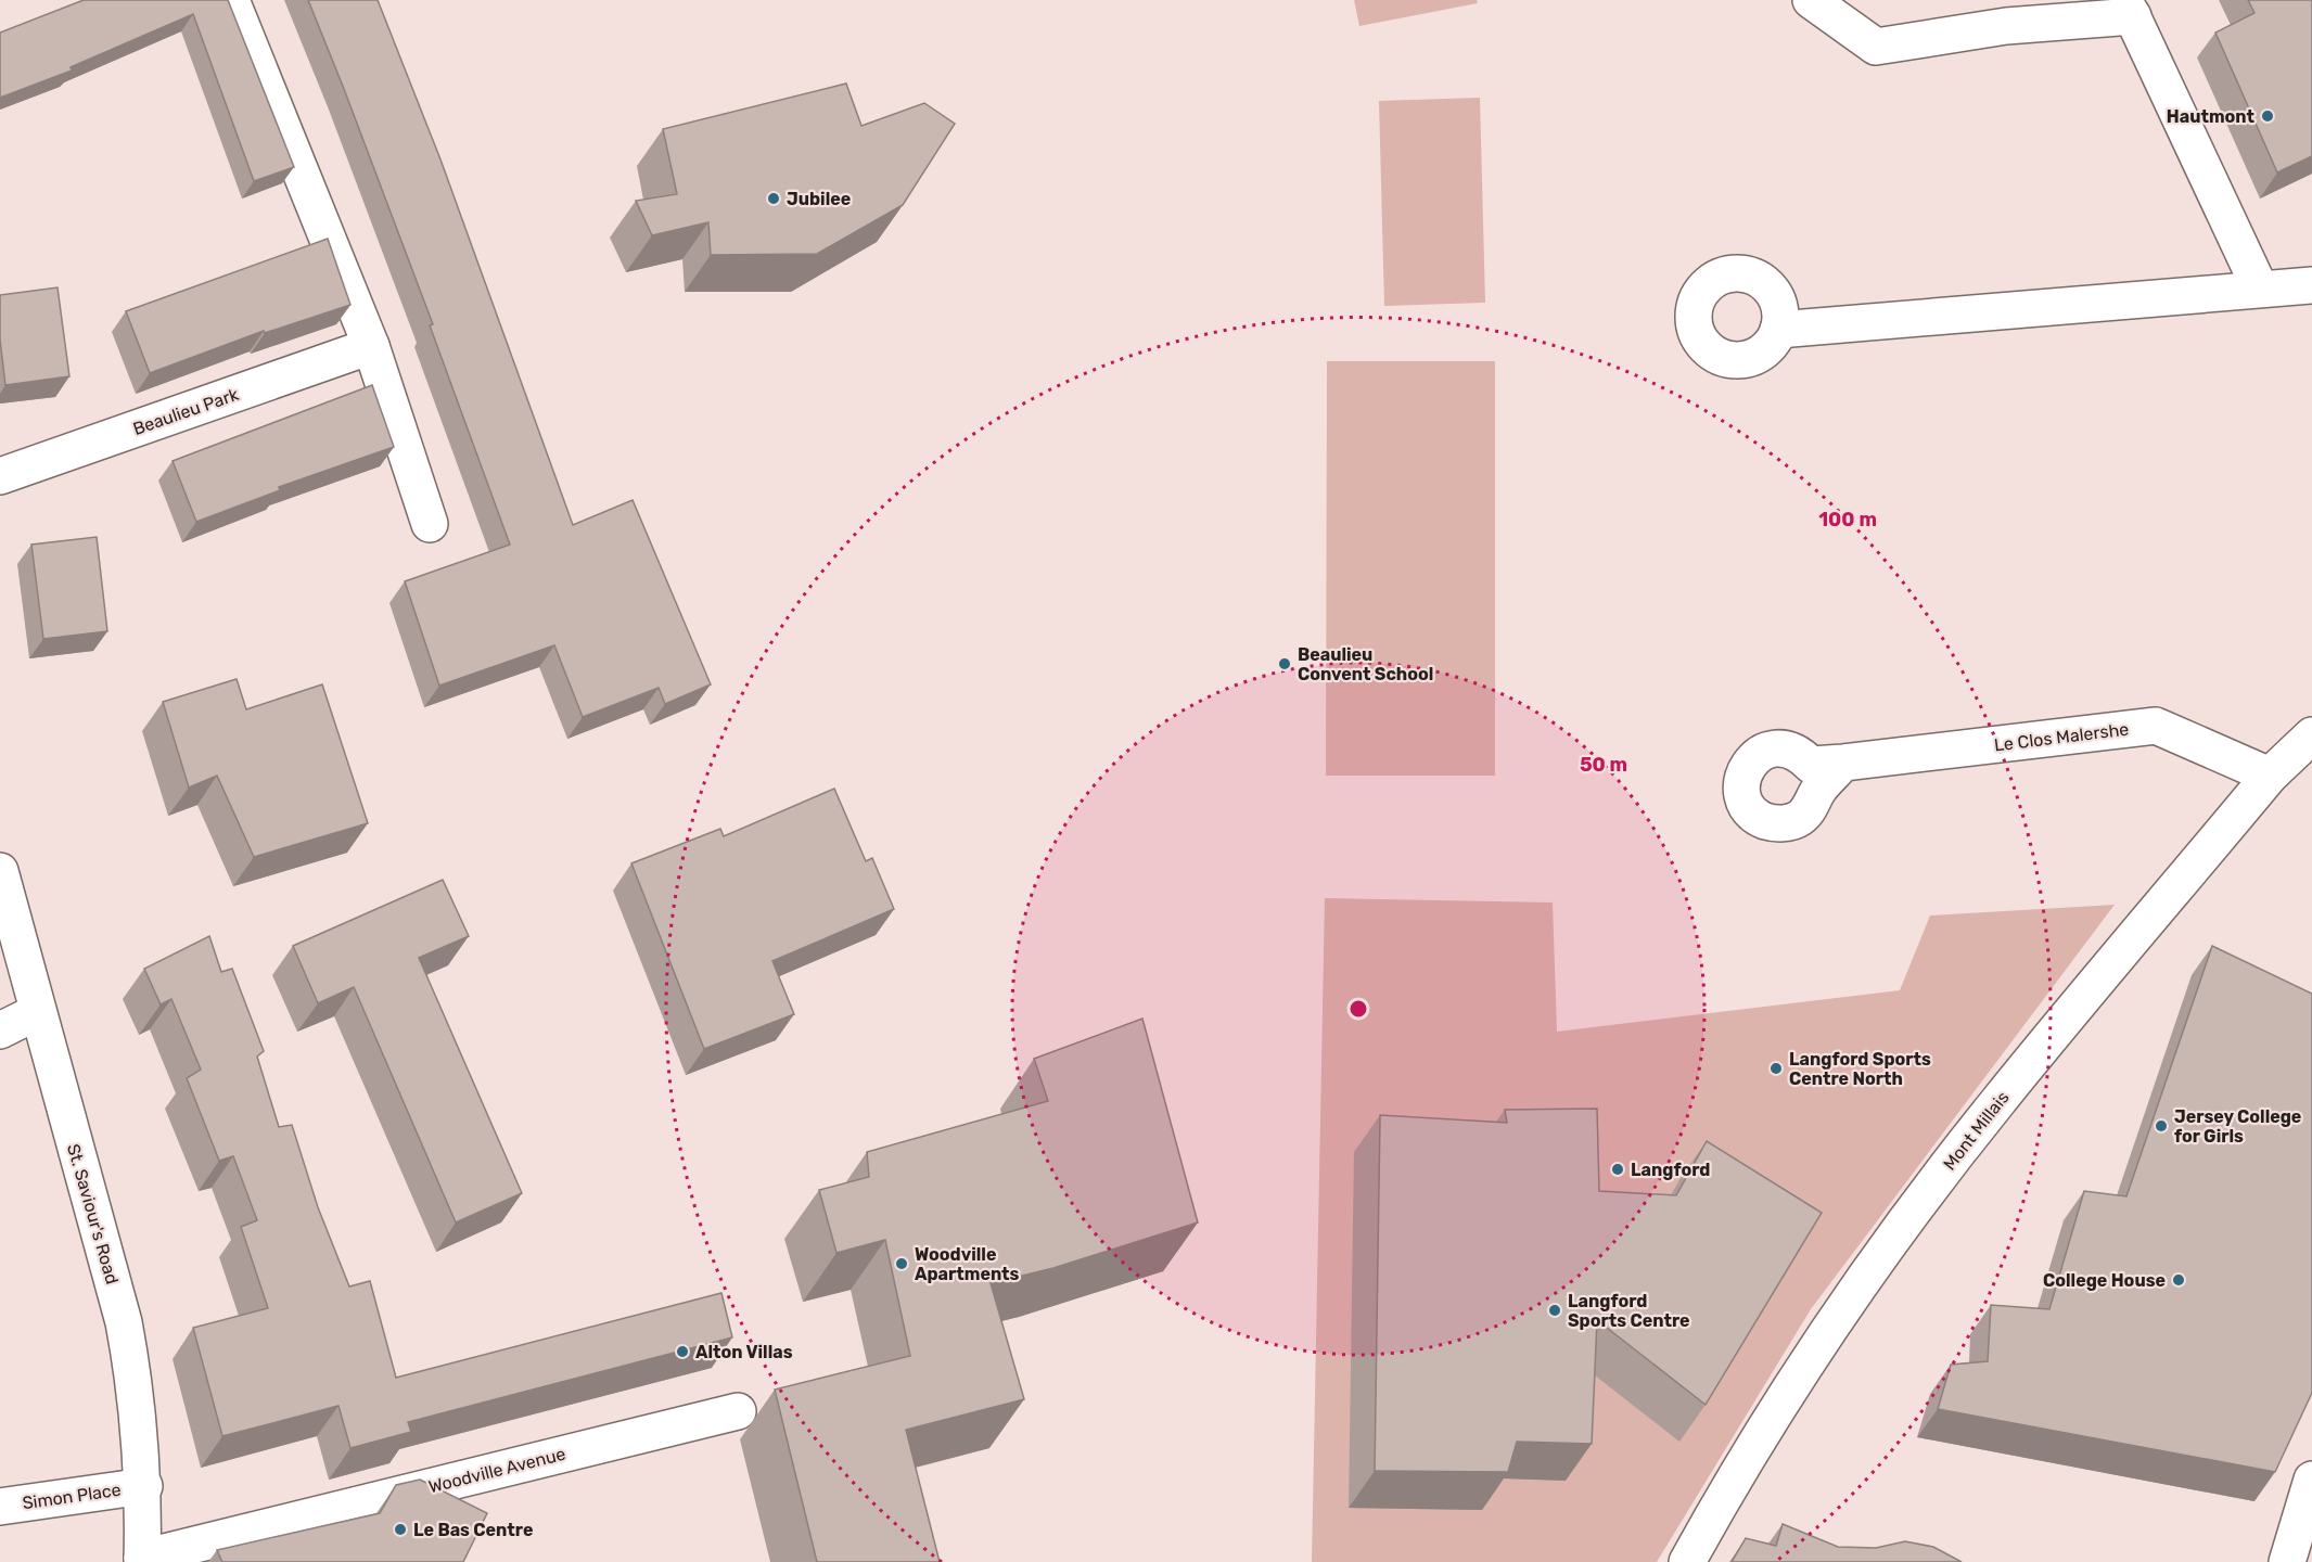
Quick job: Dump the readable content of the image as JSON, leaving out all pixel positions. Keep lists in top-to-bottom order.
{
  "streets": {
    "street": [
      "Beaulieu Park",
      "Le Clos Malershe",
      "Mont Millais",
      "St. Saviour's Road",
      "Woodville Avenue",
      "Simon Place"
    ]
  },
  "crossings": [
    ["Le Clos Malershe", "Mont Millais"],
    ["St. Saviour's Road", "Woodville Avenue"],
    ["St. Saviour's Road", "Simon Place"]
  ],
  "places": [
    "Hautmont",
    "Jubilee",
    "Beaulieu Convent School",
    "Langford Sports Centre North",
    "Jersey College for Girls",
    "Langford",
    "Woodville Apartments",
    "College House",
    "Langford Sports Centre",
    "Alton Villas",
    "Le Bas Centre"
  ],
  "rings": ["100 m", "50 m"]
}
